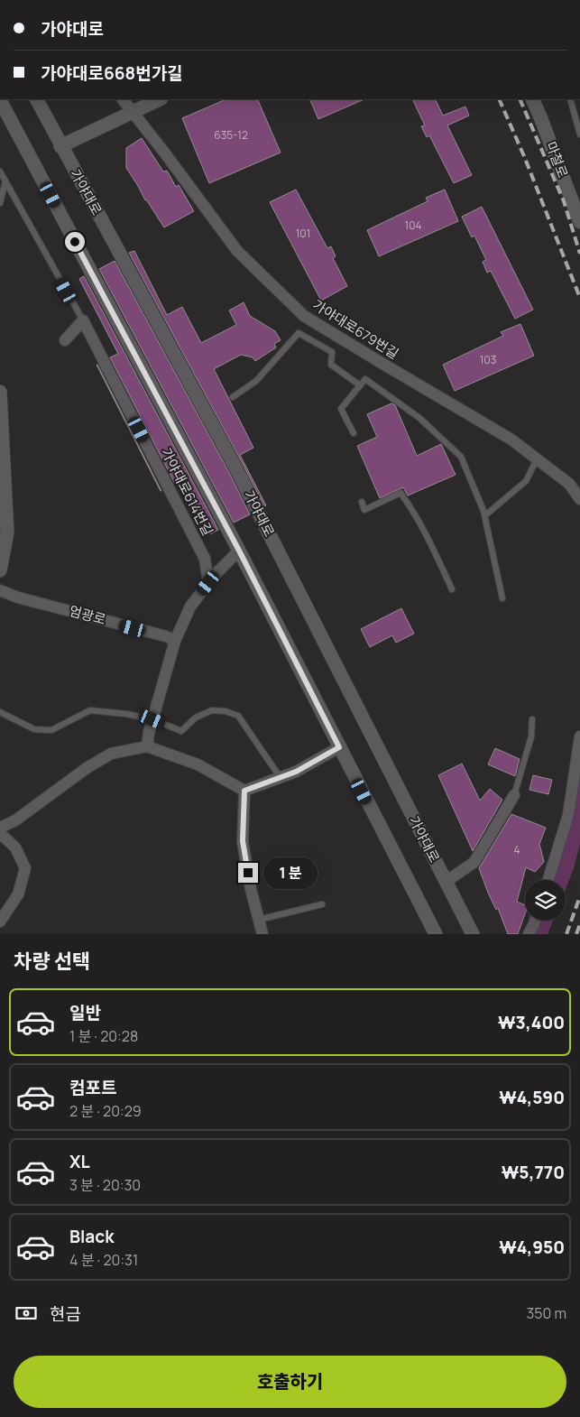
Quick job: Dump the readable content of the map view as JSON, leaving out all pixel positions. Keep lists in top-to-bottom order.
{
  "streets": {
    "main road": ["마철로", "가야대로"],
    "street": ["가야대로679번길", "가야대로614번길", "엄광로"]
  },
  "house_numbers": [
    "635-12",
    "104",
    "101",
    "103",
    "4"
  ],
  "page": {
    "banner": ["가야대로", "가야대로668번가길"],
    "bubble": "1 분",
    "heading": "차량 선택",
    "list": [
      {
        "name": "일반",
        "note": "1 분 · 20:28",
        "value": "₩3,400"
      },
      {
        "name": "컴포트",
        "note": "2 분 · 20:29",
        "value": "₩4,590"
      },
      {
        "name": "XL",
        "note": "3 분 · 20:30",
        "value": "₩5,770"
      },
      {
        "name": "Black",
        "note": "4 분 · 20:31",
        "value": "₩4,950"
      }
    ],
    "pay": ["현금", "350 m"],
    "buttons": "호출하기"
  }
}
